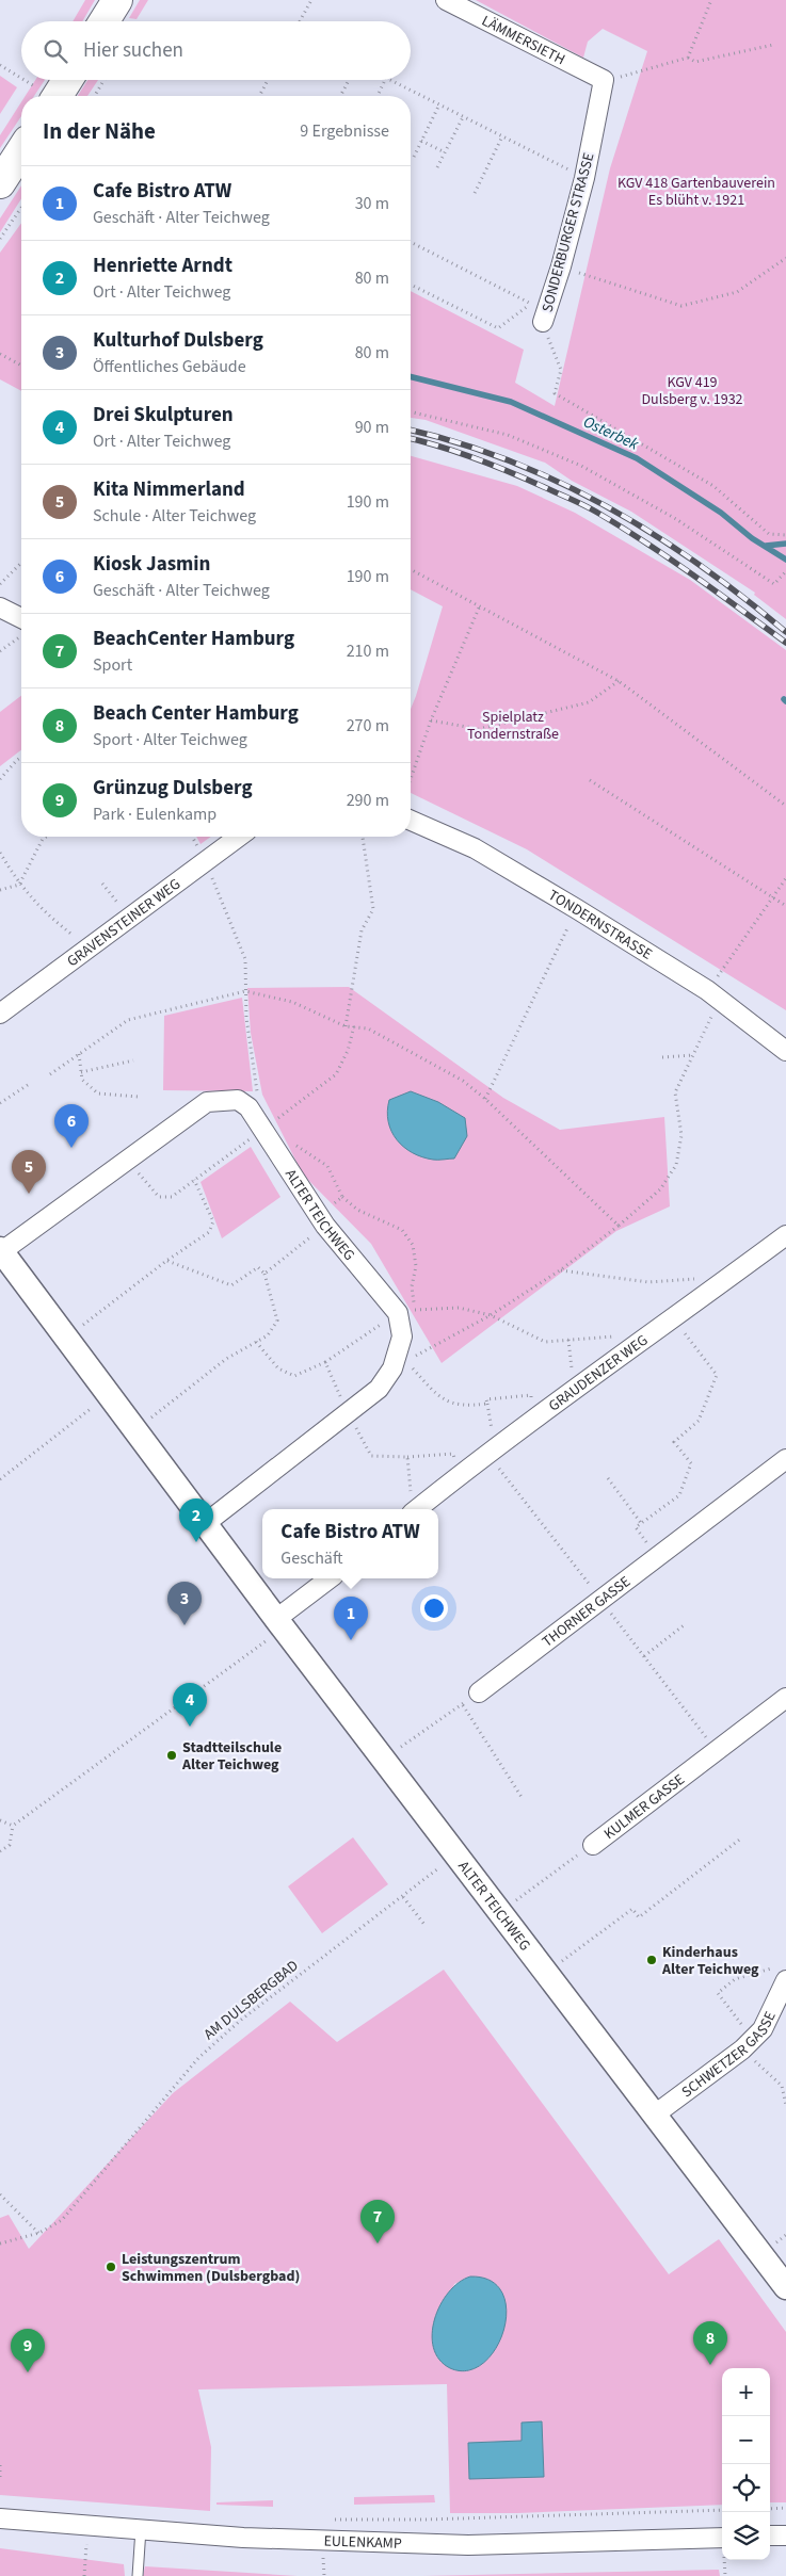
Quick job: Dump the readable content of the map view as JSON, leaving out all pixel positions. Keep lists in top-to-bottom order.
{
  "streets": {
    "street": [
      "LÄMMERSIETH",
      "SONDERBURGER STRASSE",
      "GRAVENSTEINER WEG",
      "TONDERNSTRASSE",
      "ALTER TEICHWEG",
      "GRAUDENZER WEG",
      "THORNER GASSE",
      "KULMER GASSE",
      "SCHWETZER GASSE",
      "EULENKAMP"
    ],
    "path": ["AM DULSBERGBAD"]
  },
  "crossings": [
    ["LÄMMERSIETH", "SONDERBURGER STRASSE"],
    ["ALTER TEICHWEG", "KULMER GASSE"],
    ["ALTER TEICHWEG", "AM DULSBERGBAD"],
    ["ALTER TEICHWEG", "SCHWETZER GASSE"]
  ],
  "water": ["Osterbek"],
  "parks": ["KGV 418 Gartenbauverein Es blüht v. 1921", "KGV 419 Dulsberg v. 1932", "Spielplatz Tondernstraße"],
  "places": ["Stadtteilschule Alter Teichweg", "Kinderhaus Alter Teichweg", "Leistungszentrum Schwimmen (Dulsbergbad)"],
  "page": {
    "search": "Hier suchen",
    "heading": ["In der Nähe", "9 Ergebnisse"],
    "list": [
      {
        "mark": "1",
        "name": "Cafe Bistro ATW",
        "note": "Geschäft · Alter Teichweg",
        "value": "30 m"
      },
      {
        "mark": "2",
        "name": "Henriette Arndt",
        "note": "Ort · Alter Teichweg",
        "value": "80 m"
      },
      {
        "mark": "3",
        "name": "Kulturhof Dulsberg",
        "note": "Öffentliches Gebäude",
        "value": "80 m"
      },
      {
        "mark": "4",
        "name": "Drei Skulpturen",
        "note": "Ort · Alter Teichweg",
        "value": "90 m"
      },
      {
        "mark": "5",
        "name": "Kita Nimmerland",
        "note": "Schule · Alter Teichweg",
        "value": "190 m"
      },
      {
        "mark": "6",
        "name": "Kiosk Jasmin",
        "note": "Geschäft · Alter Teichweg",
        "value": "190 m"
      },
      {
        "mark": "7",
        "name": "BeachCenter Hamburg",
        "note": "Sport",
        "value": "210 m"
      },
      {
        "mark": "8",
        "name": "Beach Center Hamburg",
        "note": "Sport · Alter Teichweg",
        "value": "270 m"
      },
      {
        "mark": "9",
        "name": "Grünzug Dulsberg",
        "note": "Park · Eulenkamp",
        "value": "290 m"
      }
    ],
    "pins": [
      "6",
      "5",
      "2",
      "3",
      "1",
      "4",
      "7",
      "8",
      "9"
    ],
    "popup": ["Cafe Bistro ATW", "Geschäft"],
    "map_buttons": ["+", "−"]
  }
}
